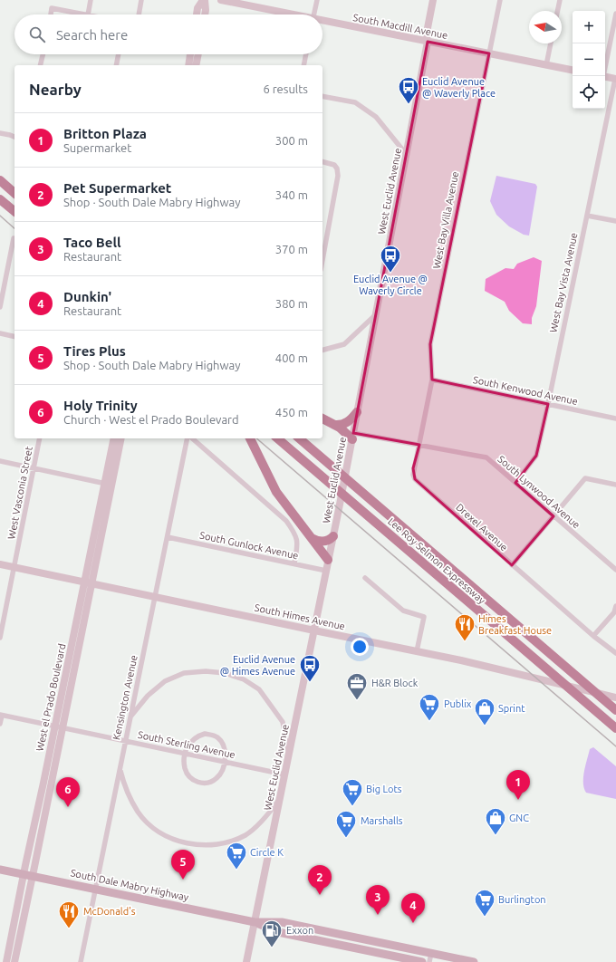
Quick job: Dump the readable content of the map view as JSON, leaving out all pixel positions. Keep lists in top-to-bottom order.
{
  "streets": {
    "highway": ["Lee Roy Selmon Expressway"],
    "main road": ["South Dale Mabry Highway"],
    "street": [
      "South Macdill Avenue",
      "West Euclid Avenue",
      "West Bay Villa Avenue",
      "West Bay Vista Avenue",
      "South Kenwood Avenue",
      "South Lynwood Avenue",
      "West Vasconia Street",
      "Drexel Avenue",
      "South Gunlock Avenue",
      "South Himes Avenue",
      "West el Prado Boulevard",
      "Kensington Avenue",
      "South Sterling Avenue"
    ]
  },
  "crossings": [
    ["South Macdill Avenue", "West Euclid Avenue"],
    ["South Macdill Avenue", "West Bay Villa Avenue"],
    ["West Euclid Avenue", "South Gunlock Avenue"],
    ["West Euclid Avenue", "South Himes Avenue"],
    ["West Euclid Avenue", "South Sterling Avenue"],
    ["West Euclid Avenue", "South Dale Mabry Highway"],
    ["West Bay Villa Avenue", "South Kenwood Avenue"],
    ["West Bay Villa Avenue", "South Lynwood Avenue"],
    ["West Bay Villa Avenue", "Drexel Avenue"],
    ["West Bay Vista Avenue", "South Kenwood Avenue"],
    ["West Bay Vista Avenue", "South Lynwood Avenue"],
    ["South Lynwood Avenue", "Drexel Avenue"],
    ["West Vasconia Street", "South Himes Avenue"],
    ["South Gunlock Avenue", "Kensington Avenue"],
    ["South Himes Avenue", "West el Prado Boulevard"],
    ["South Himes Avenue", "Kensington Avenue"],
    ["West el Prado Boulevard", "South Sterling Avenue"],
    ["West el Prado Boulevard", "South Dale Mabry Highway"],
    ["Kensington Avenue", "South Sterling Avenue"],
    ["Kensington Avenue", "South Dale Mabry Highway"]
  ],
  "places": {
    "bus stop": ["Euclid Avenue @ Waverly Place", "Euclid Avenue @ Waverly Circle", "Euclid Avenue @ Himes Avenue"],
    "restaurant": ["Himes Breakfast House", "McDonald's"],
    "office": ["H&R Block"],
    "supermarket": [
      "Publix",
      "Big Lots",
      "Marshalls",
      "Circle K",
      "Burlington"
    ],
    "shop": ["Sprint", "GNC"],
    "fuel station": ["Exxon"]
  },
  "north": "left",
  "page": {
    "map_buttons": ["+", "−"],
    "search": "Search here",
    "heading": ["Nearby", "6 results"],
    "list": [
      {
        "mark": "1",
        "name": "Britton Plaza",
        "note": "Supermarket",
        "value": "300 m"
      },
      {
        "mark": "2",
        "name": "Pet Supermarket",
        "note": "Shop · South Dale Mabry Highway",
        "value": "340 m"
      },
      {
        "mark": "3",
        "name": "Taco Bell",
        "note": "Restaurant",
        "value": "370 m"
      },
      {
        "mark": "4",
        "name": "Dunkin'",
        "note": "Restaurant",
        "value": "380 m"
      },
      {
        "mark": "5",
        "name": "Tires Plus",
        "note": "Shop · South Dale Mabry Highway",
        "value": "400 m"
      },
      {
        "mark": "6",
        "name": "Holy Trinity",
        "note": "Church · West el Prado Boulevard",
        "value": "450 m"
      }
    ],
    "pins": [
      "1",
      "6",
      "5",
      "2",
      "3",
      "4"
    ]
  }
}
